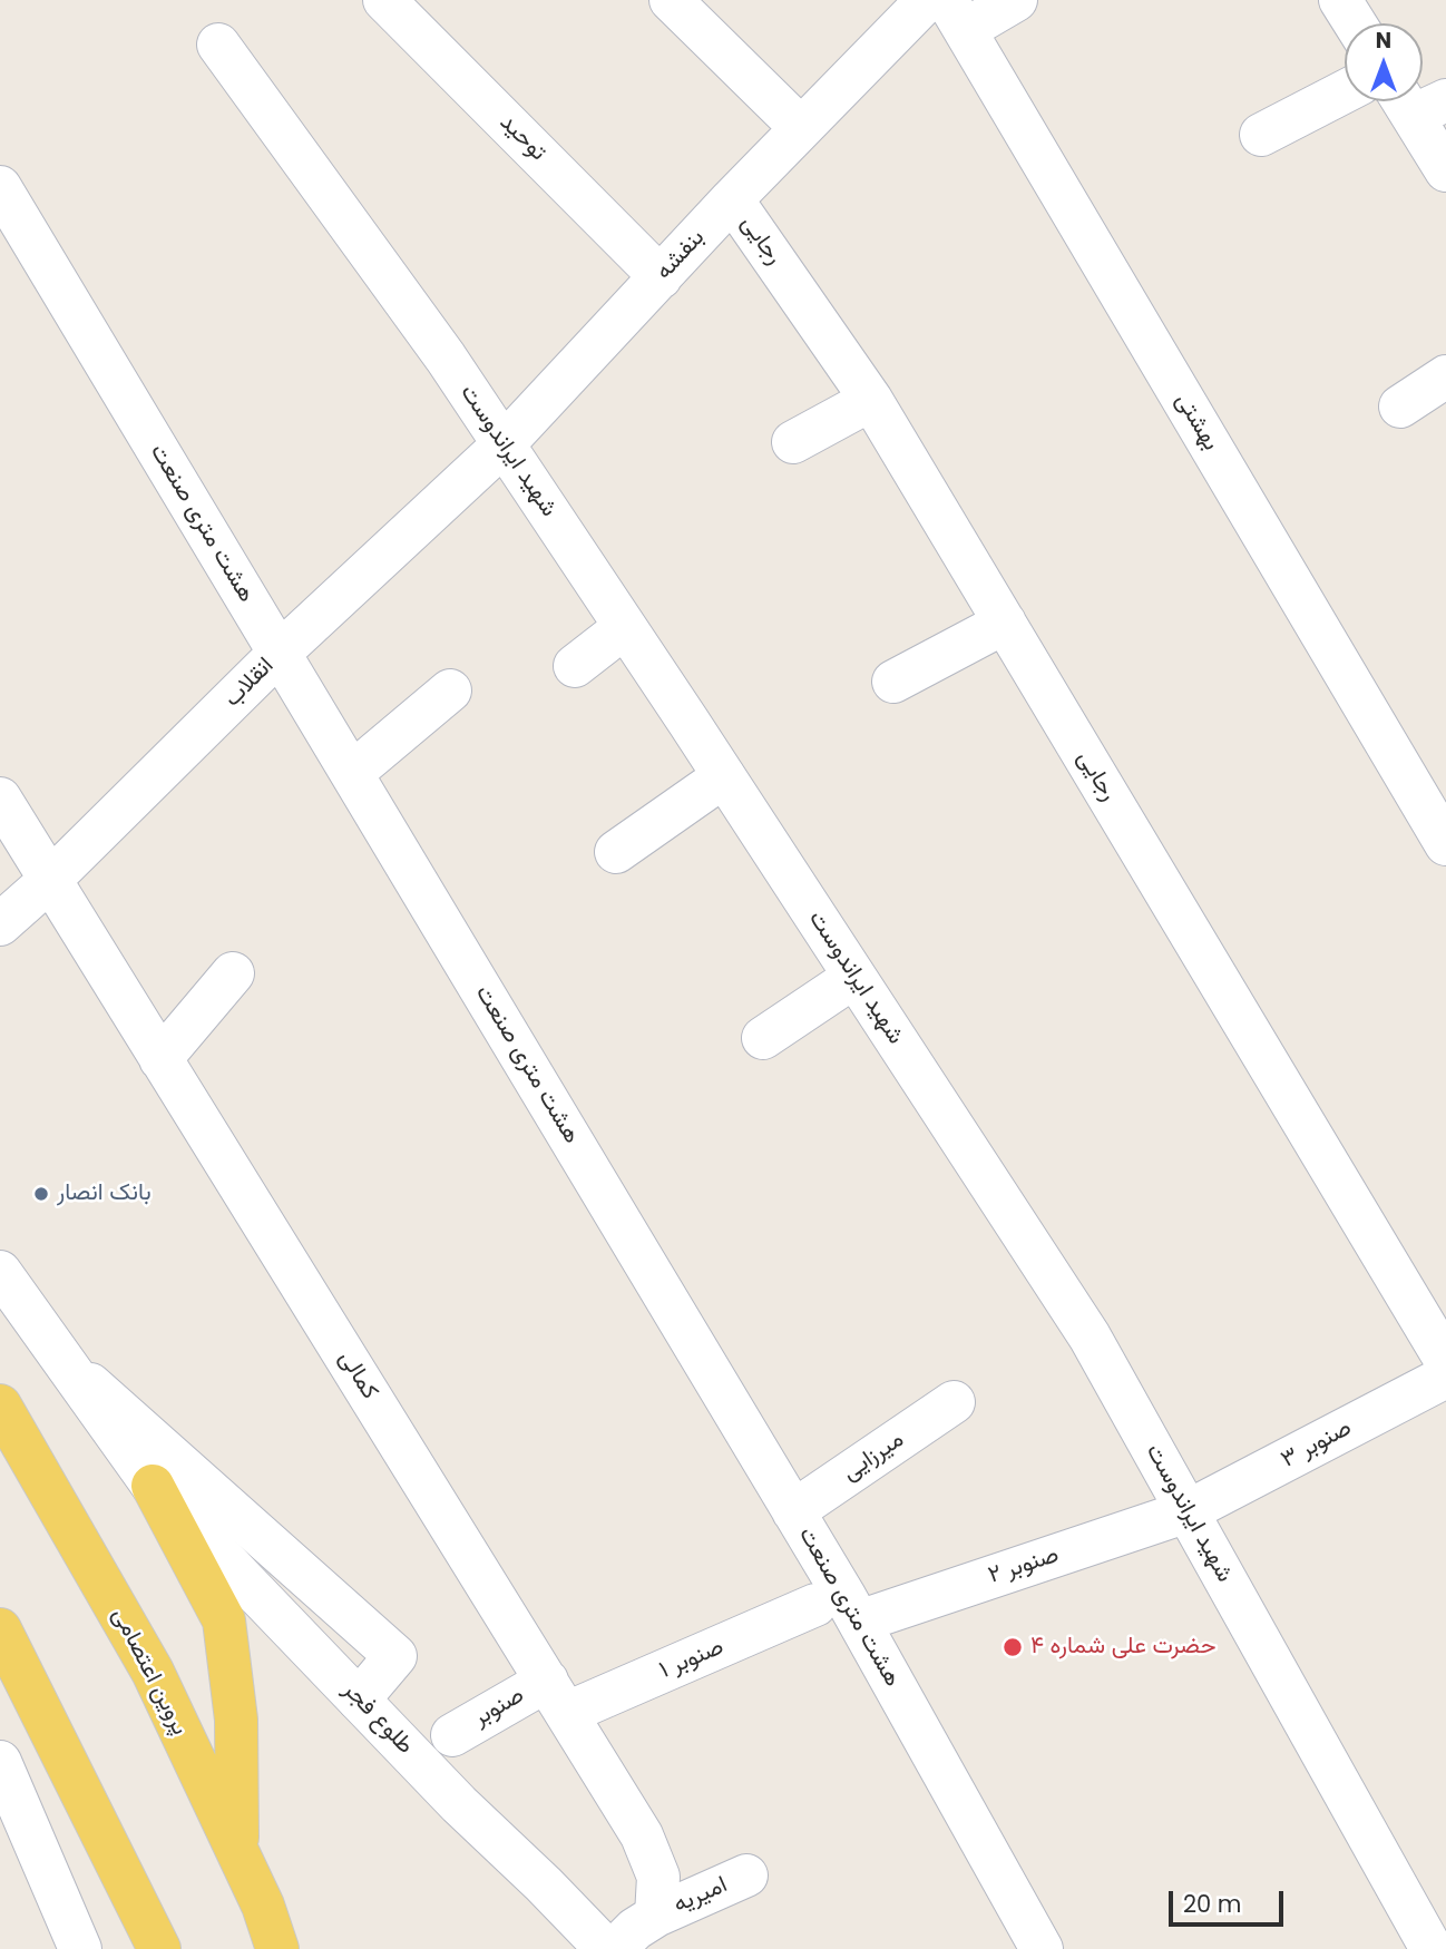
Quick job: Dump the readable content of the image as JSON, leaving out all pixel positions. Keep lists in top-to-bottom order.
{
  "streets": {
    "main road": ["پروین اعتصامی"],
    "street": [
      "توحید",
      "رجایی",
      "بنفشه",
      "بهشتی",
      "شهید ایراندوست",
      "هشت متری صنعت",
      "انقلاب",
      "کمالی",
      "صنوبر ۳",
      "میرزایی",
      "صنوبر ۲",
      "صنوبر ۱",
      "صنوبر",
      "طلوع فجر",
      "امیریه"
    ]
  },
  "crossings": [
    ["توحید", "بنفشه"],
    ["رجایی", "بنفشه"],
    ["بنفشه", "شهید ایراندوست"],
    ["بنفشه", "انقلاب"],
    ["شهید ایراندوست", "انقلاب"],
    ["شهید ایراندوست", "صنوبر ۳"],
    ["شهید ایراندوست", "صنوبر ۲"],
    ["هشت متری صنعت", "انقلاب"],
    ["هشت متری صنعت", "میرزایی"],
    ["هشت متری صنعت", "صنوبر ۲"],
    ["انقلاب", "کمالی"],
    ["کمالی", "صنوبر ۱"],
    ["کمالی", "صنوبر"],
    ["کمالی", "امیریه"],
    ["صنوبر ۳", "صنوبر ۲"],
    ["صنوبر ۱", "صنوبر"]
  ],
  "places": ["بانک انصار", "حضرت علی شماره ۴"],
  "scale_bar": "20 m",
  "north": "top"
}
